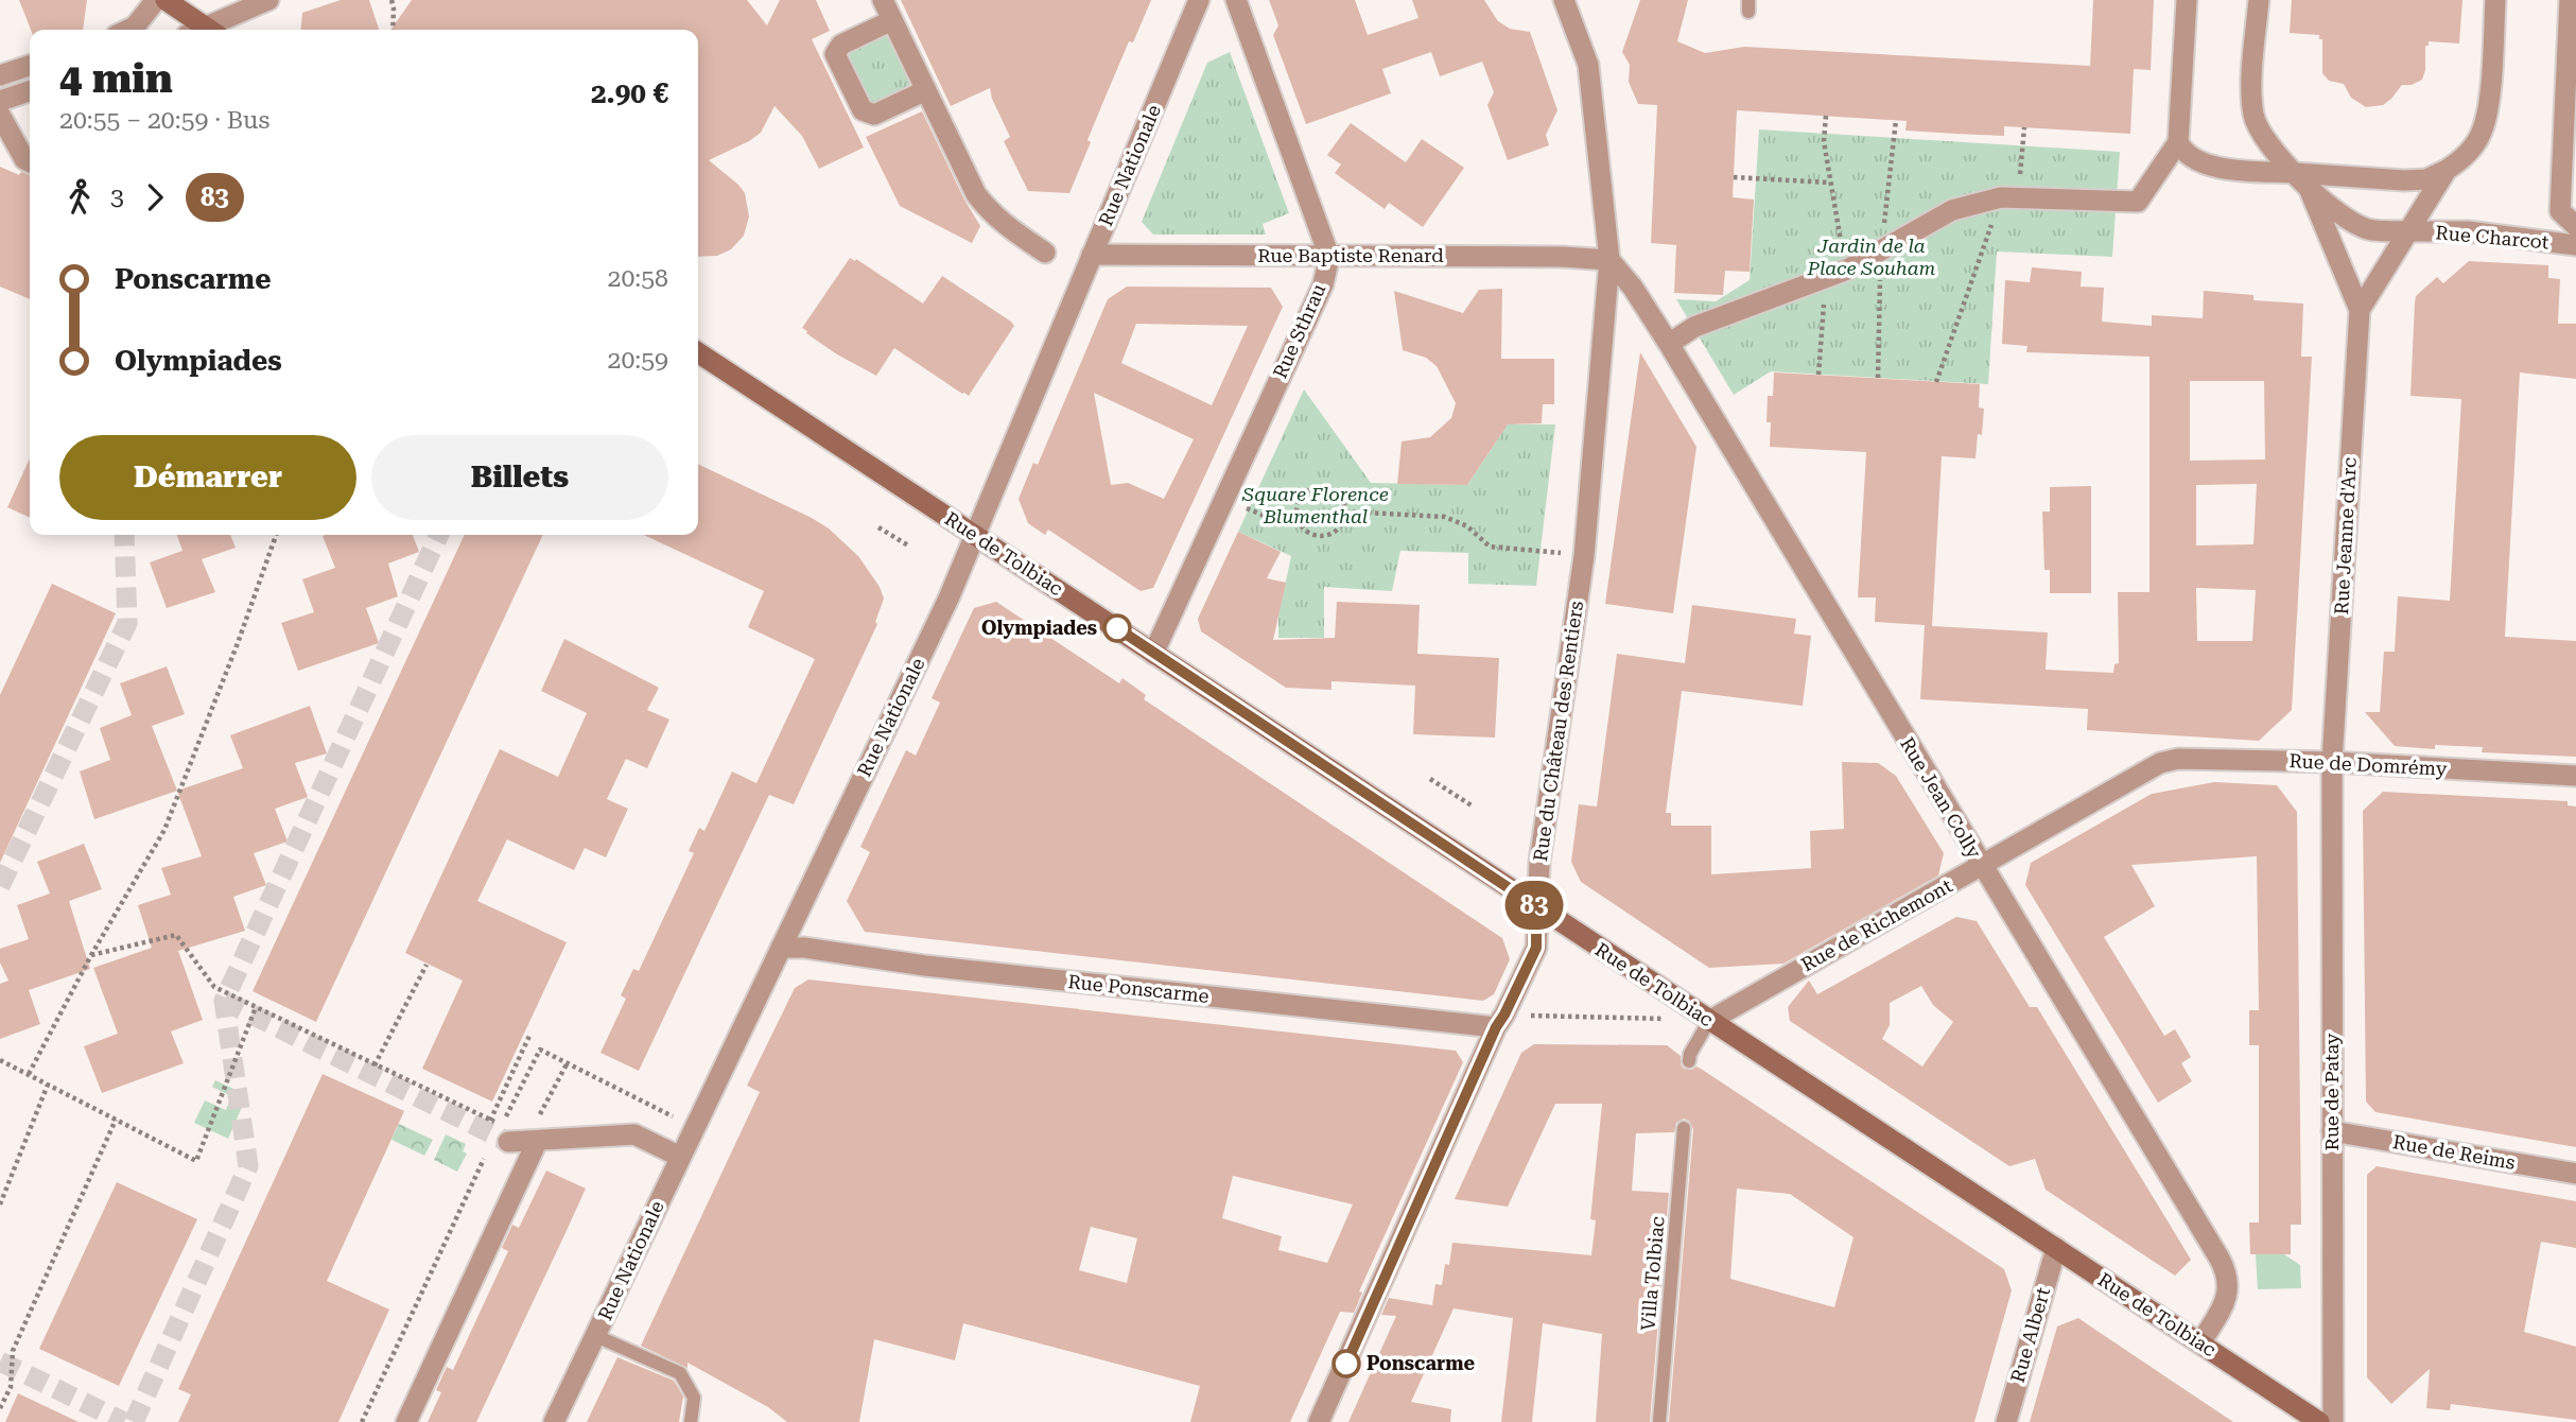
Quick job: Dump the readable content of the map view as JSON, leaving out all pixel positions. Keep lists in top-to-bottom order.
{
  "streets": {
    "main road": ["Rue de Tolbiac"],
    "street": [
      "Rue Nationale",
      "Rue Charcot",
      "Rue Baptiste Renard",
      "Rue Sthrau",
      "Rue Jeanne d'Arc",
      "Rue du Château des Rentiers",
      "Rue de Domrémy",
      "Rue Jean Colly",
      "Rue de Richemont",
      "Rue Ponscarme",
      "Rue de Patay",
      "Rue de Reims",
      "Rue Albert"
    ],
    "lane": ["Villa Tolbiac"]
  },
  "crossings": [
    ["Rue Nationale", "Rue Baptiste Renard"],
    ["Rue Nationale", "Rue de Tolbiac"],
    ["Rue Nationale", "Rue Ponscarme"],
    ["Rue Charcot", "Rue Jeanne d'Arc"],
    ["Rue Baptiste Renard", "Rue Sthrau"],
    ["Rue Baptiste Renard", "Rue du Château des Rentiers"],
    ["Rue Baptiste Renard", "Rue Jean Colly"],
    ["Rue Sthrau", "Rue de Tolbiac"],
    ["Rue Jeanne d'Arc", "Rue de Domrémy"],
    ["Rue Jeanne d'Arc", "Rue de Patay"],
    ["Rue de Tolbiac", "Rue du Château des Rentiers"],
    ["Rue de Tolbiac", "Rue Jean Colly"],
    ["Rue de Tolbiac", "Rue de Richemont"],
    ["Rue de Tolbiac", "Rue Albert"],
    ["Rue du Château des Rentiers", "Rue Jean Colly"],
    ["Rue du Château des Rentiers", "Rue Ponscarme"],
    ["Rue de Domrémy", "Rue de Richemont"],
    ["Rue de Domrémy", "Rue de Patay"],
    ["Rue Jean Colly", "Rue de Richemont"],
    ["Rue de Patay", "Rue de Reims"]
  ],
  "parks": ["Jardin de la Place Souham", "Square Florence Blumenthal"],
  "places": ["Olympiades", "Ponscarme"],
  "lines": ["bus line 83"],
  "page": {
    "on_map": "83",
    "heading": ["4 min", "20:55 – 20:59 · Bus", "2.90 €"],
    "legs": ["3", "83"],
    "list": [
      {
        "name": "Ponscarme",
        "value": "20:58"
      },
      {
        "name": "Olympiades",
        "value": "20:59"
      }
    ],
    "buttons": ["Démarrer", "Billets"]
  }
}
